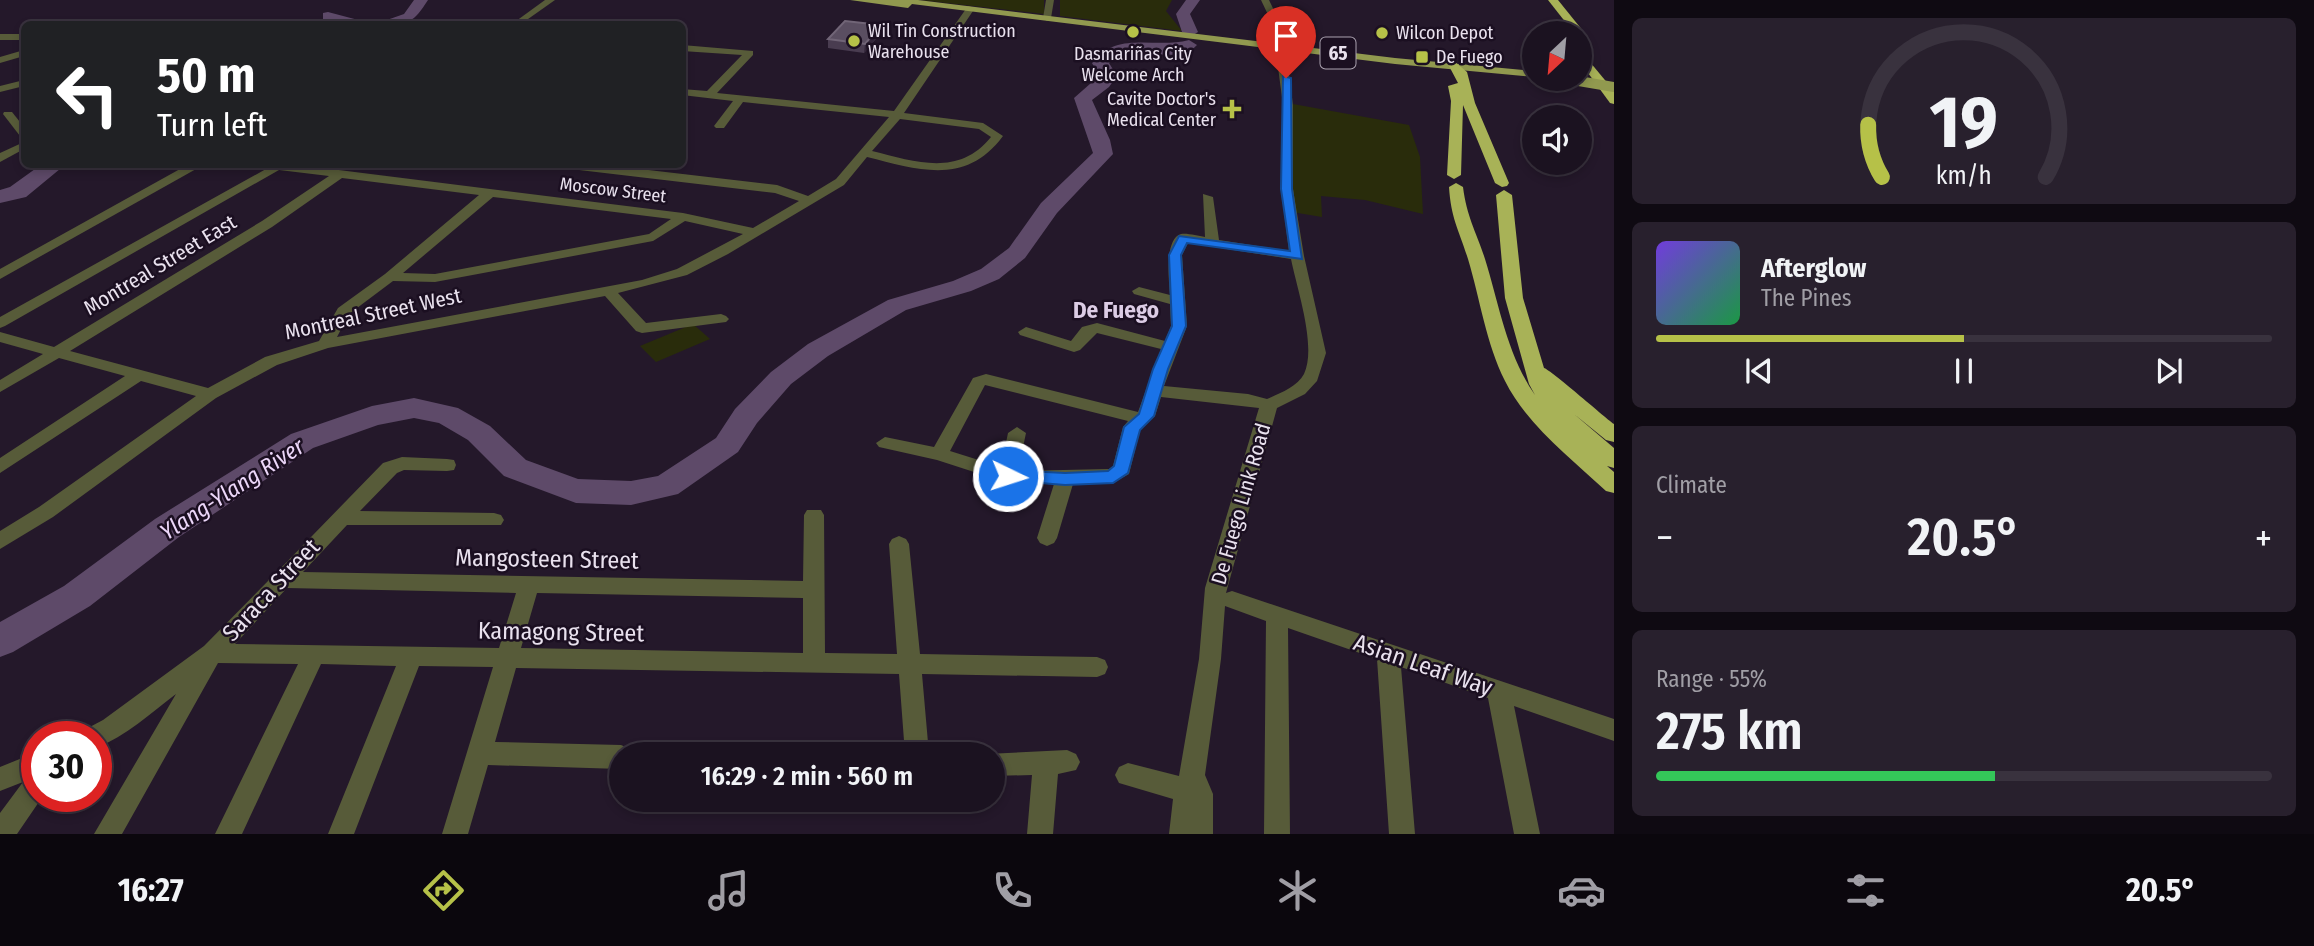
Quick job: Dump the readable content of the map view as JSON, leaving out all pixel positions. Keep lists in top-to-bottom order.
{
  "streets": {
    "main road": ["65"],
    "street": [
      "Moscow Street",
      "Montreal Street East",
      "Montreal Street West",
      "De Fuego Link Road",
      "Mangosteen Street",
      "Saraca Street",
      "Kamagong Street",
      "Asian Leaf Way"
    ]
  },
  "crossings": [
    ["65", "Montreal Street West"],
    ["65", "De Fuego Link Road"],
    ["Moscow Street", "Montreal Street East"],
    ["Moscow Street", "Montreal Street West"],
    ["Mangosteen Street", "Saraca Street"],
    ["Saraca Street", "Kamagong Street"]
  ],
  "districts": ["De Fuego"],
  "water": ["Ylang-Ylang River"],
  "places": {
    "other": ["Dasmariñas City Welcome Arch", "Wilcon Depot", "Wil Tin Construction Warehouse"],
    "transit": ["De Fuego"],
    "health": ["Cavite Doctor's Medical Center"]
  },
  "north": "bottom left",
  "page": {
    "turn": ["50 m", "Turn left"],
    "song": ["Afterglow", "The Pines"],
    "tile": [
      "Climate",
      ["Range · 55%", "275 km"]
    ],
    "heat": ["−", "20.5°", "+"],
    "limit": "30",
    "trip": "16:29 · 2 min · 560 m",
    "tabs": ["16:27", "20.5°"],
    "gauge": ["19", "km/h"]
  }
}
